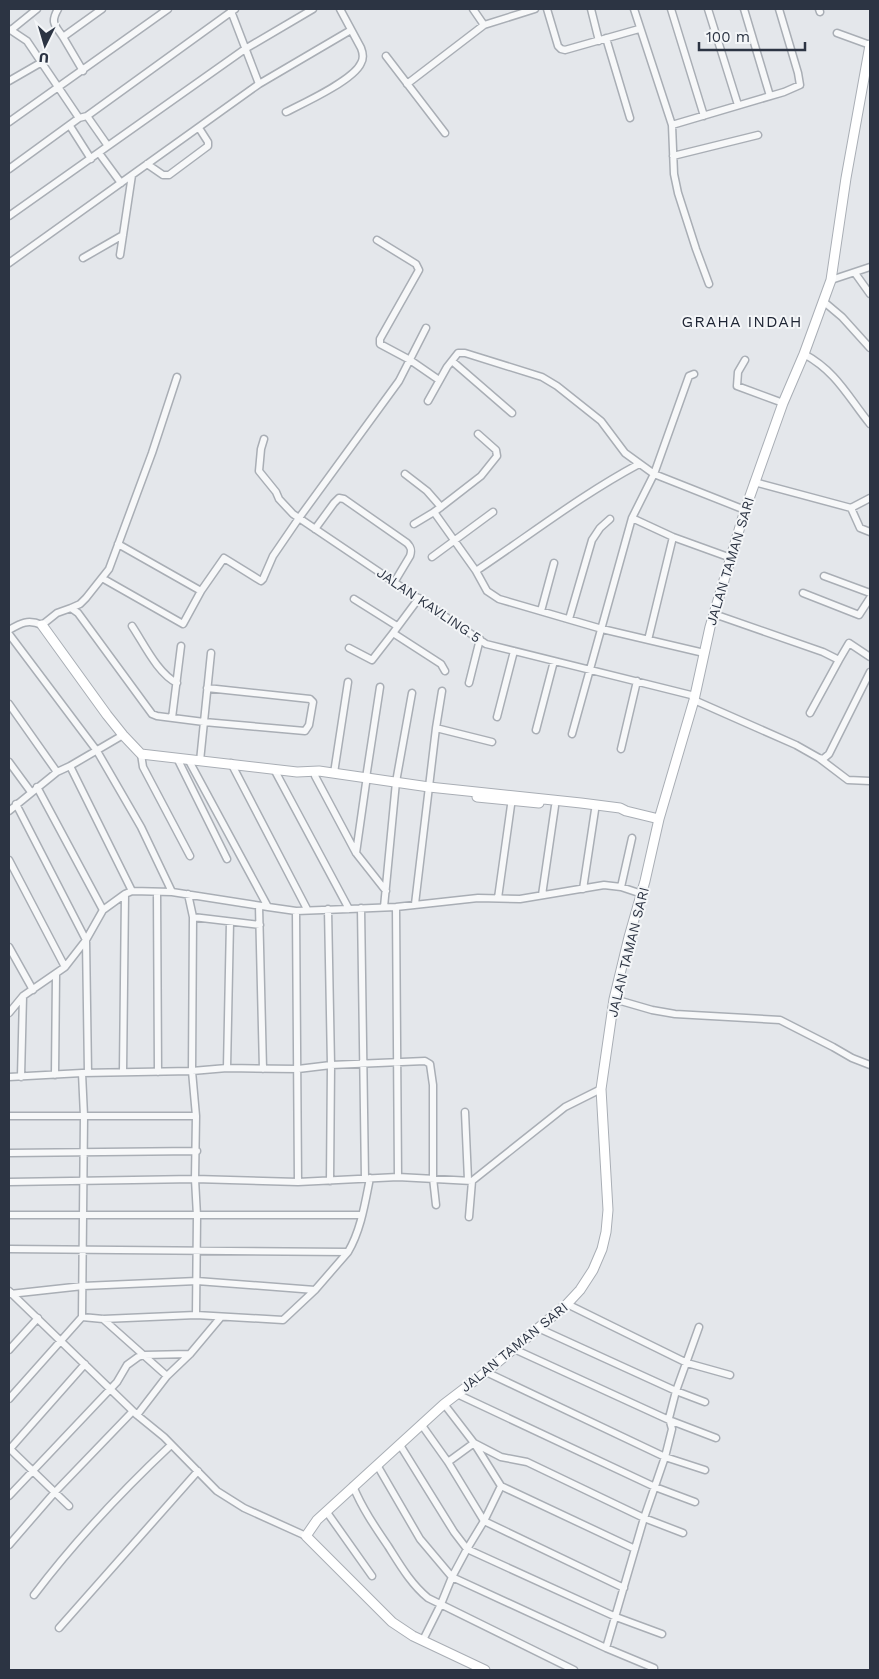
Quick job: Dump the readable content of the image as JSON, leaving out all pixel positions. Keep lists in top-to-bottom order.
{
  "streets": {
    "street": ["JALAN TAMAN SARI", "JALAN KAVLING 5"]
  },
  "crossings": [
    ["JALAN TAMAN SARI", "JALAN KAVLING 5"]
  ],
  "districts": ["GRAHA INDAH"],
  "scale_bar": "100 m",
  "north": "bottom"
}
